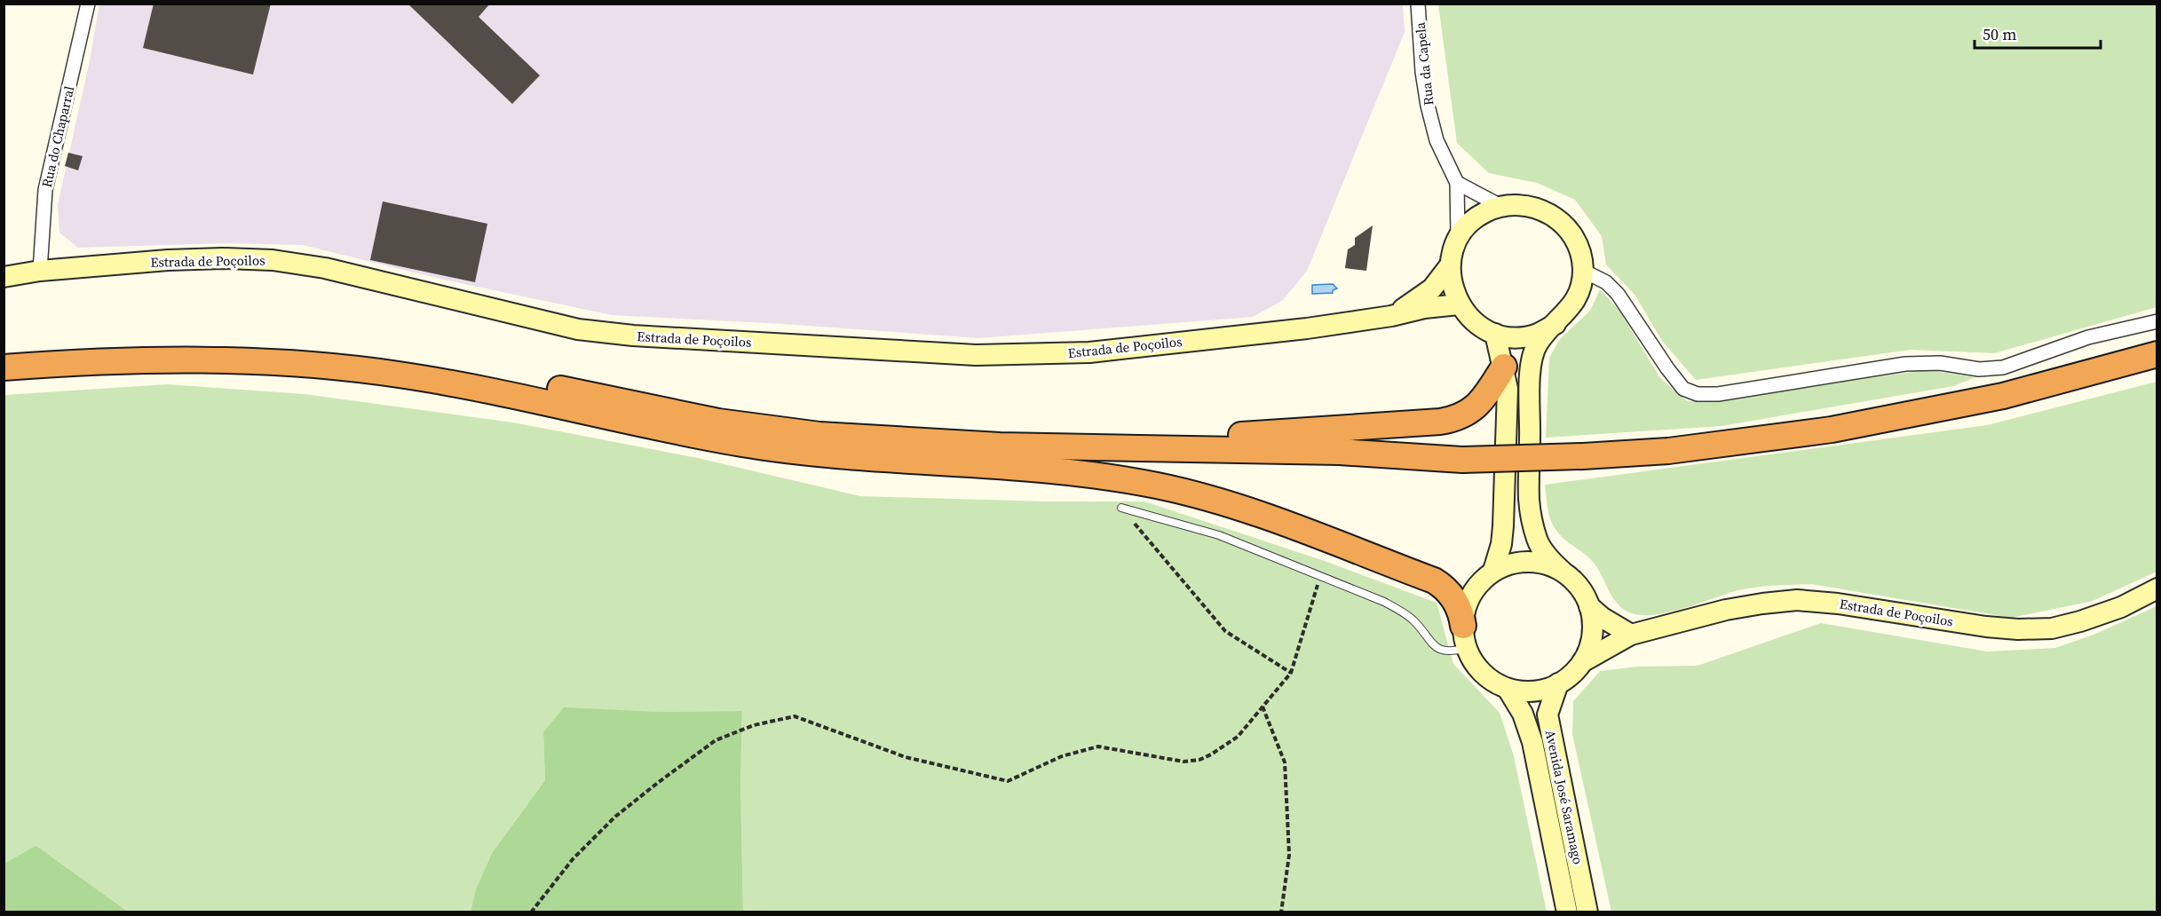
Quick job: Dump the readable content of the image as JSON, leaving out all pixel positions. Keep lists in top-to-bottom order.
{
  "streets": {
    "street": [
      "Rua da Capela",
      "Rua do Chaparral",
      "Estrada de Poçoilos",
      "Avenida José Saramago"
    ]
  },
  "crossings": [
    ["Rua da Capela", "Estrada de Poçoilos"],
    ["Rua do Chaparral", "Estrada de Poçoilos"],
    ["Estrada de Poçoilos", "Avenida José Saramago"]
  ],
  "scale_bar": "50 m"
}
